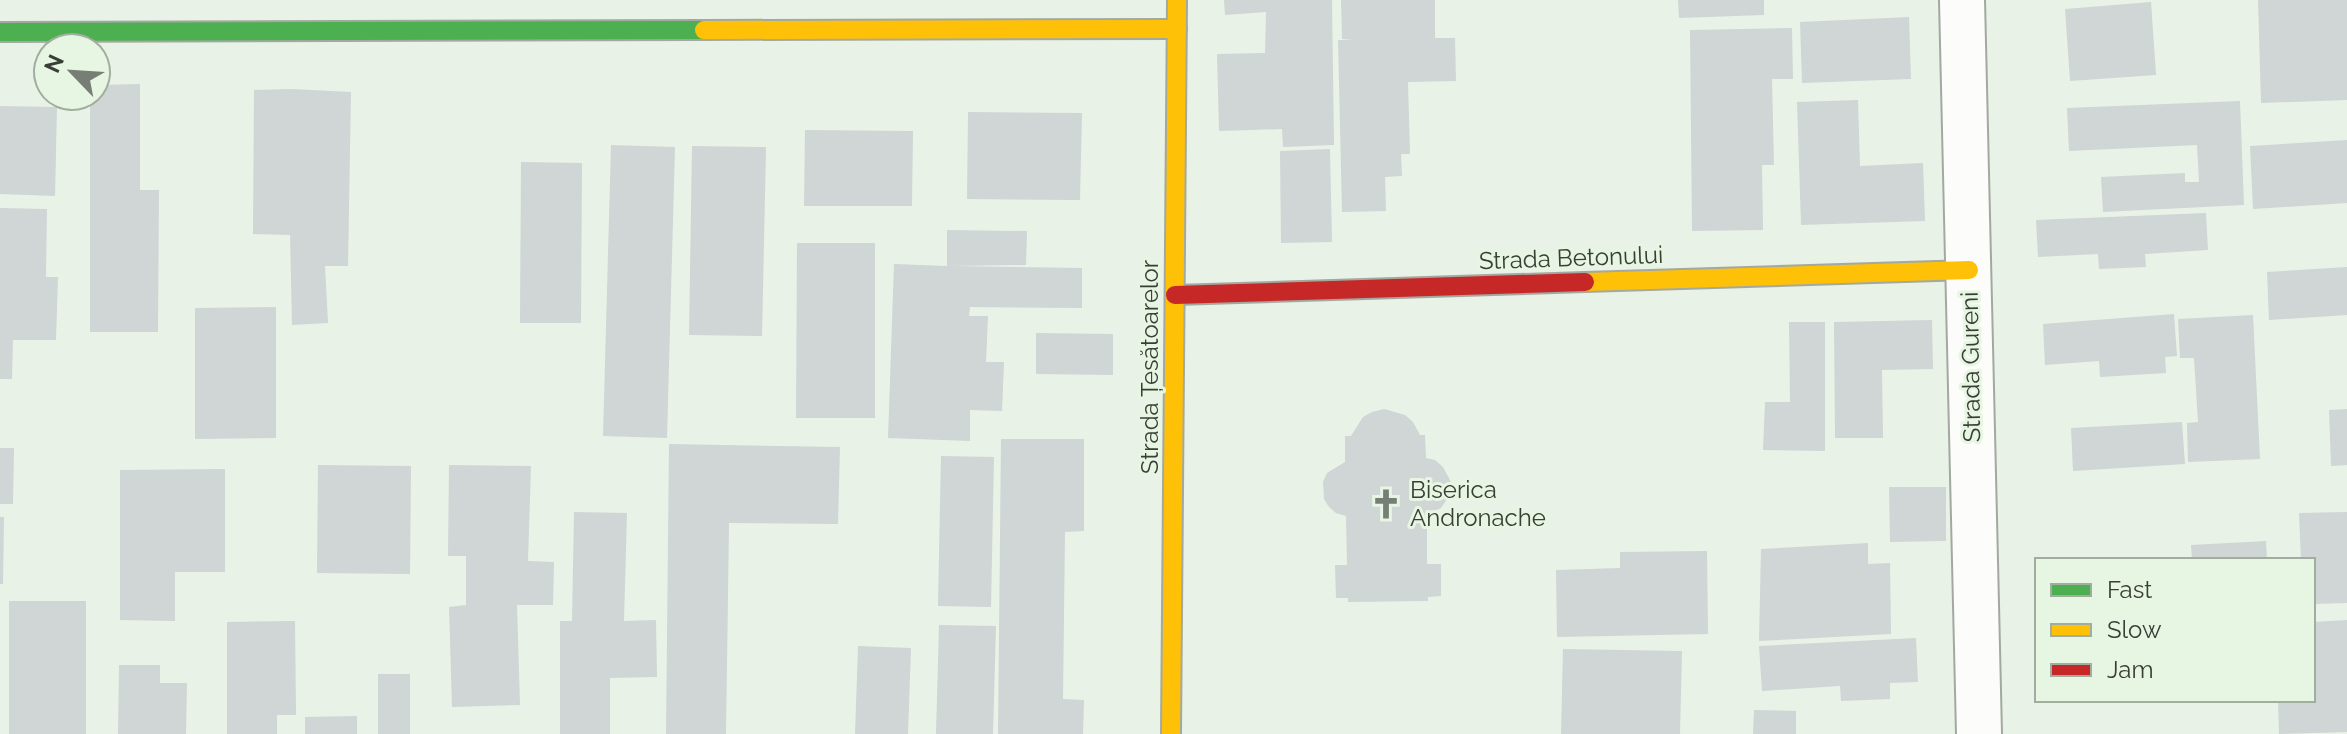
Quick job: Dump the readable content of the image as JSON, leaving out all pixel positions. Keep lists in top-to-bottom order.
{
  "streets": {
    "street": ["Strada Betonului", "Strada Țesătoarelor", "Strada Gureni"]
  },
  "crossings": [
    ["Strada Betonului", "Strada Țesătoarelor"],
    ["Strada Betonului", "Strada Gureni"]
  ],
  "places": {
    "church": ["Biserica Andronache"]
  },
  "legend": ["Fast", "Slow", "Jam"],
  "north": "top left"
}
